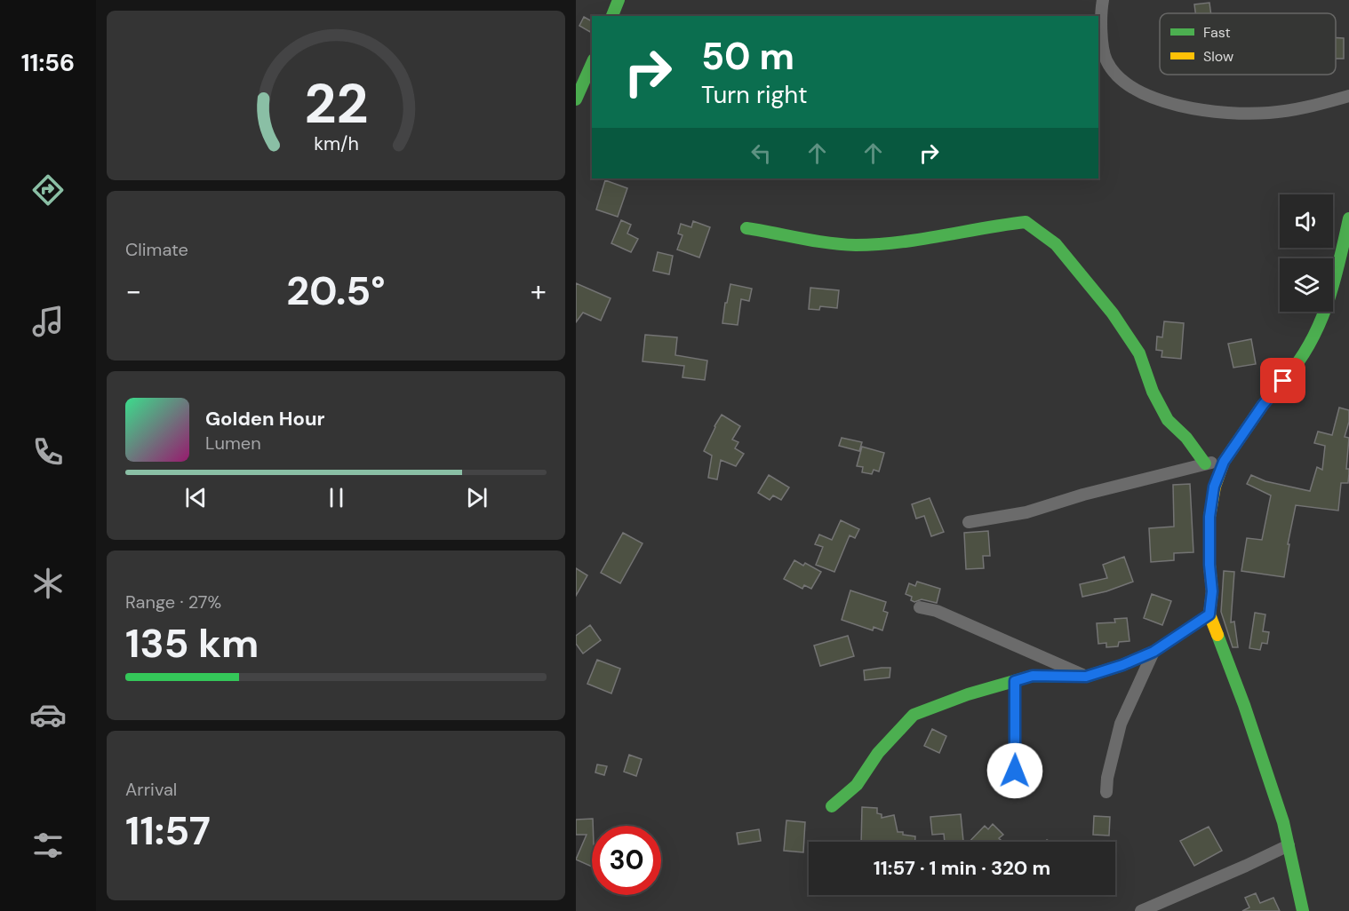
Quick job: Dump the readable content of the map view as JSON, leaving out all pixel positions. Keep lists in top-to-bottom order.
{
  "legend": ["Fast", "Slow"],
  "page": {
    "tabs": "11:56",
    "turn": ["50 m", "Turn right"],
    "tile": [
      "Climate",
      ["Range · 27%", "135 km"],
      ["Arrival", "11:57"]
    ],
    "heat": ["−", "20.5°", "+"],
    "song": ["Golden Hour", "Lumen"],
    "limit": "30",
    "trip": "11:57 · 1 min · 320 m",
    "gauge": ["22", "km/h"]
  }
}
